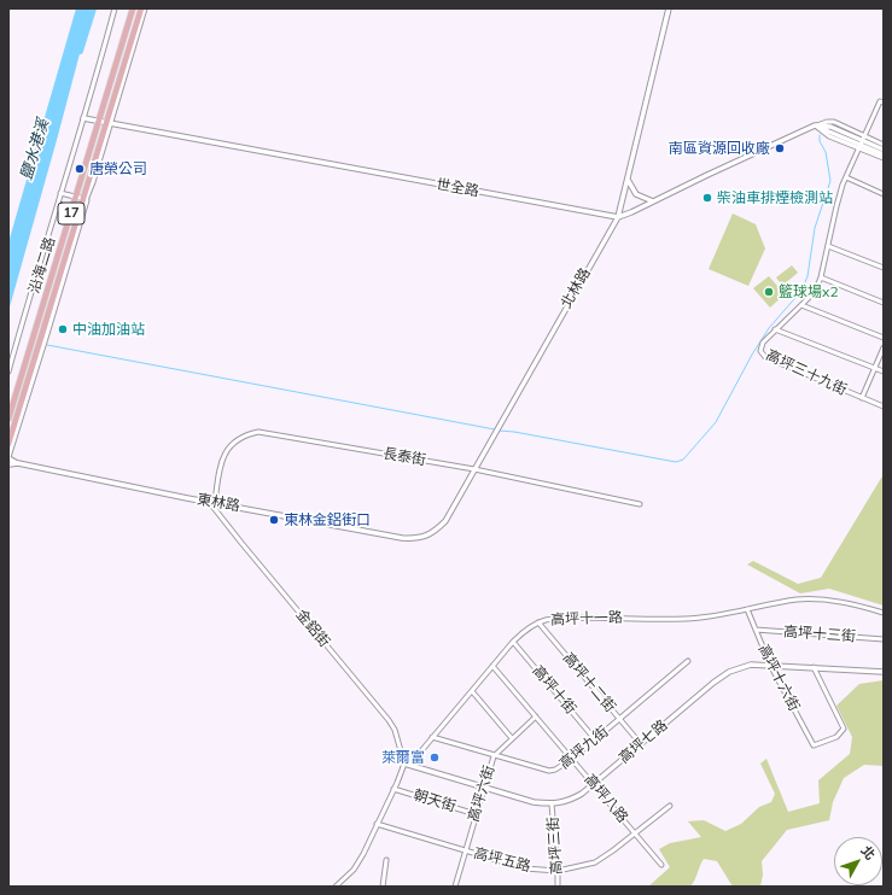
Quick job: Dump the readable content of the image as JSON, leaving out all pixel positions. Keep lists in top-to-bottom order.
{
  "streets": {
    "main road": ["17", "沿海二路"],
    "street": [
      "世全路",
      "北林路",
      "高坪三十九街",
      "長泰街",
      "東林路",
      "高坪十一路",
      "金鋁街",
      "高坪十三街",
      "高坪十六街",
      "高坪十二街",
      "高坪十街",
      "高坪七路",
      "高坪九街",
      "高坪六街",
      "高坪八路",
      "朝天街",
      "高坪三街",
      "高坪五路"
    ]
  },
  "crossings": [
    ["世全路", "沿海二路"],
    ["世全路", "北林路"],
    ["北林路", "長泰街"],
    ["北林路", "東林路"],
    ["長泰街", "東林路"],
    ["東林路", "金鋁街"],
    ["高坪十一路", "金鋁街"],
    ["高坪十一路", "高坪十六街"],
    ["高坪十一路", "高坪十二街"],
    ["高坪十一路", "高坪十街"],
    ["高坪十一路", "高坪七路"],
    ["高坪十一路", "高坪九街"],
    ["高坪十一路", "高坪八路"],
    ["金鋁街", "高坪七路"],
    ["高坪十三街", "高坪十六街"],
    ["高坪十六街", "高坪七路"],
    ["高坪十二街", "高坪七路"],
    ["高坪十二街", "高坪九街"],
    ["高坪十街", "高坪九街"],
    ["高坪七路", "高坪六街"],
    ["高坪七路", "高坪八路"],
    ["高坪七路", "高坪三街"],
    ["高坪九街", "高坪六街"],
    ["高坪九街", "高坪八路"],
    ["高坪六街", "高坪八路"],
    ["高坪六街", "朝天街"],
    ["高坪六街", "高坪五路"],
    ["高坪八路", "高坪五路"],
    ["高坪三街", "高坪五路"]
  ],
  "water": ["鹽水港溪"],
  "places": [
    "南區資源回收廠",
    "唐榮公司",
    "柴油車排煙檢測站",
    "籃球場x2",
    "中油加油站",
    "東林金鋁街口",
    "萊爾富"
  ],
  "north": "top right"
}
